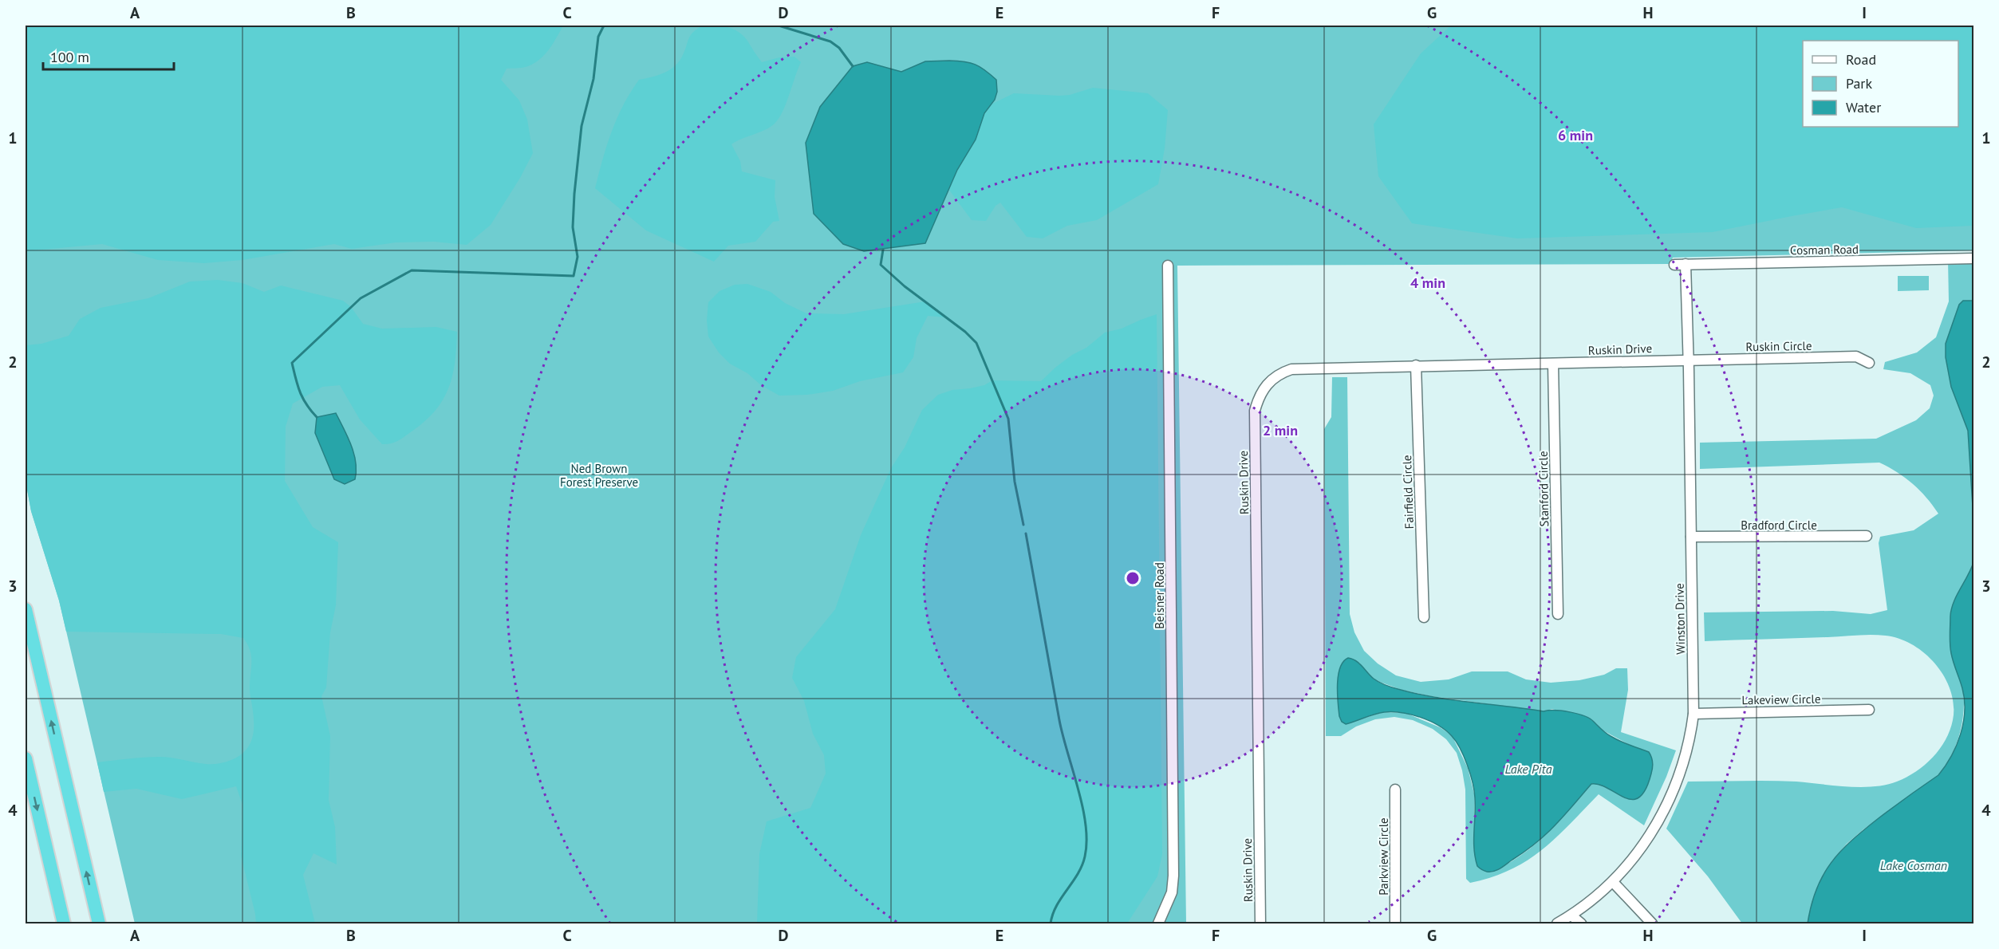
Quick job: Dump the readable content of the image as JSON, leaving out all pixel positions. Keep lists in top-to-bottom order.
{
  "streets": {
    "street": [
      "Cosman Road",
      "Ruskin Circle",
      "Ruskin Drive",
      "Stanford Circle",
      "Fairfield Circle",
      "Bradford Circle",
      "Beisner Road",
      "Winston Drive",
      "Lakeview Circle",
      "Parkview Circle"
    ]
  },
  "crossings": [
    ["Cosman Road", "Winston Drive"],
    ["Ruskin Circle", "Ruskin Drive"],
    ["Ruskin Circle", "Winston Drive"],
    ["Ruskin Drive", "Stanford Circle"],
    ["Ruskin Drive", "Fairfield Circle"],
    ["Ruskin Drive", "Winston Drive"],
    ["Bradford Circle", "Winston Drive"],
    ["Winston Drive", "Lakeview Circle"]
  ],
  "water": ["Lake Pita", "Lake Cosman"],
  "parks": ["Ned Brown Forest Preserve"],
  "legend": ["Road", "Park", "Water"],
  "scale_bar": "100 m",
  "grid": {
    "columns": [
      "A",
      "B",
      "C",
      "D",
      "E",
      "F",
      "G",
      "H",
      "I"
    ],
    "rows": [
      "1",
      "2",
      "3",
      "4"
    ]
  },
  "rings": ["6 min", "4 min", "2 min"]
}
